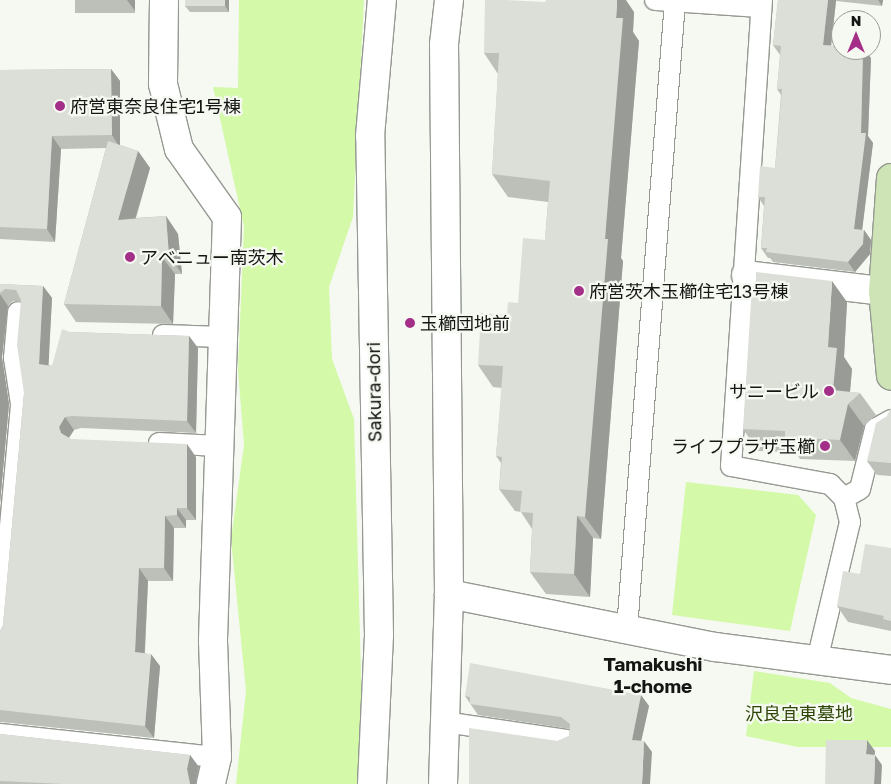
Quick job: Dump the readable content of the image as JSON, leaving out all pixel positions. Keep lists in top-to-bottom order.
{
  "streets": {
    "street": ["Sakura-dori"]
  },
  "districts": ["Tamakushi 1-chome"],
  "parks": ["沢良宜東墓地"],
  "places": [
    "府営東奈良住宅1号棟",
    "アベニュー南茨木",
    "府営茨木玉櫛住宅13号棟",
    "玉櫛団地前",
    "サニービル",
    "ライフプラザ玉櫛"
  ],
  "north": "top"
}
